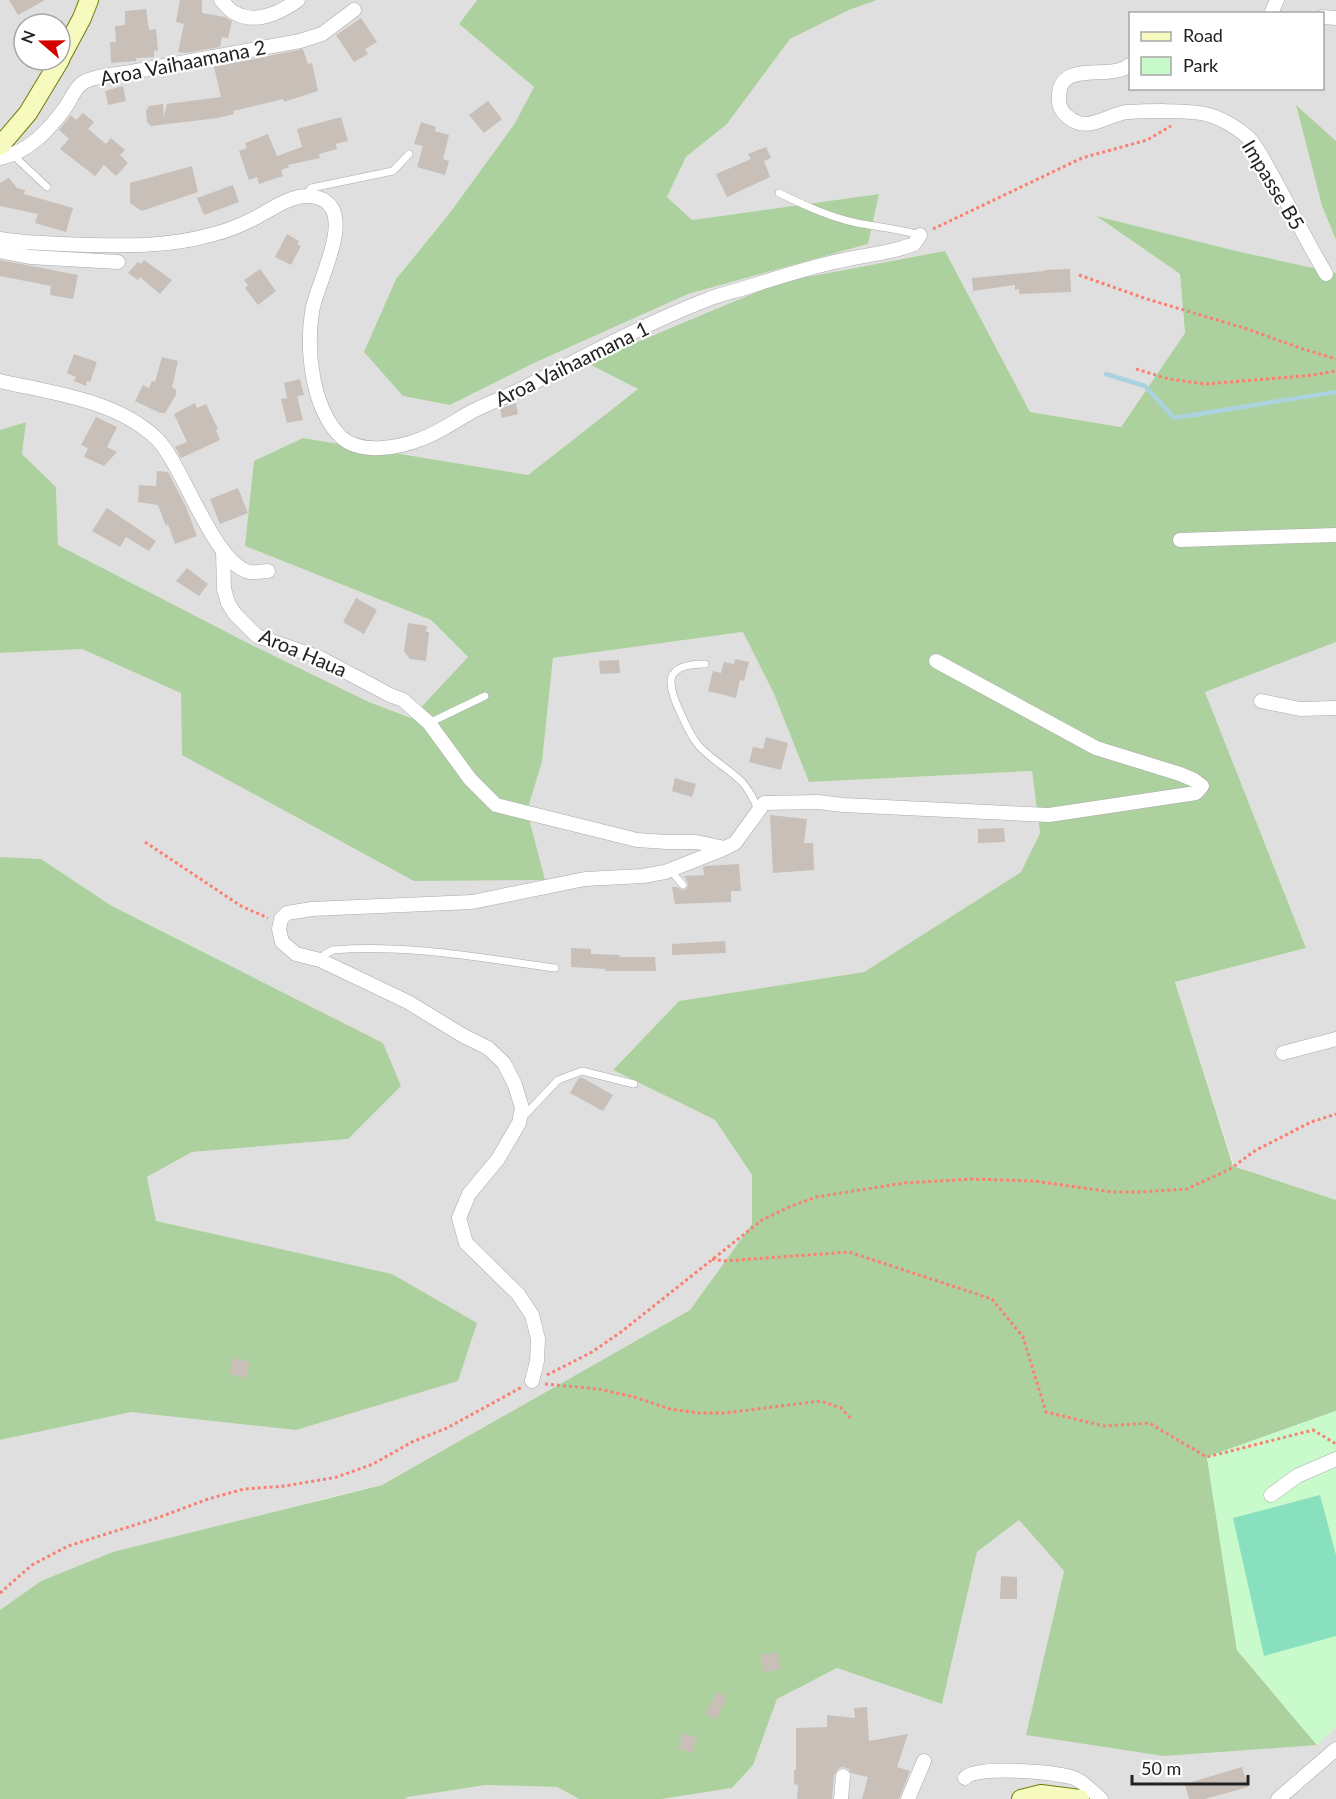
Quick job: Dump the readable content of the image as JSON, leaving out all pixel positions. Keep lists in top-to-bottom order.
{
  "streets": {
    "street": [
      "Aroa Vaihaamana 2",
      "Impasse B5",
      "Aroa Vaihaamana 1",
      "Aroa Haua"
    ]
  },
  "legend": ["Road", "Park"],
  "scale_bar": "50 m",
  "north": "left"
}
